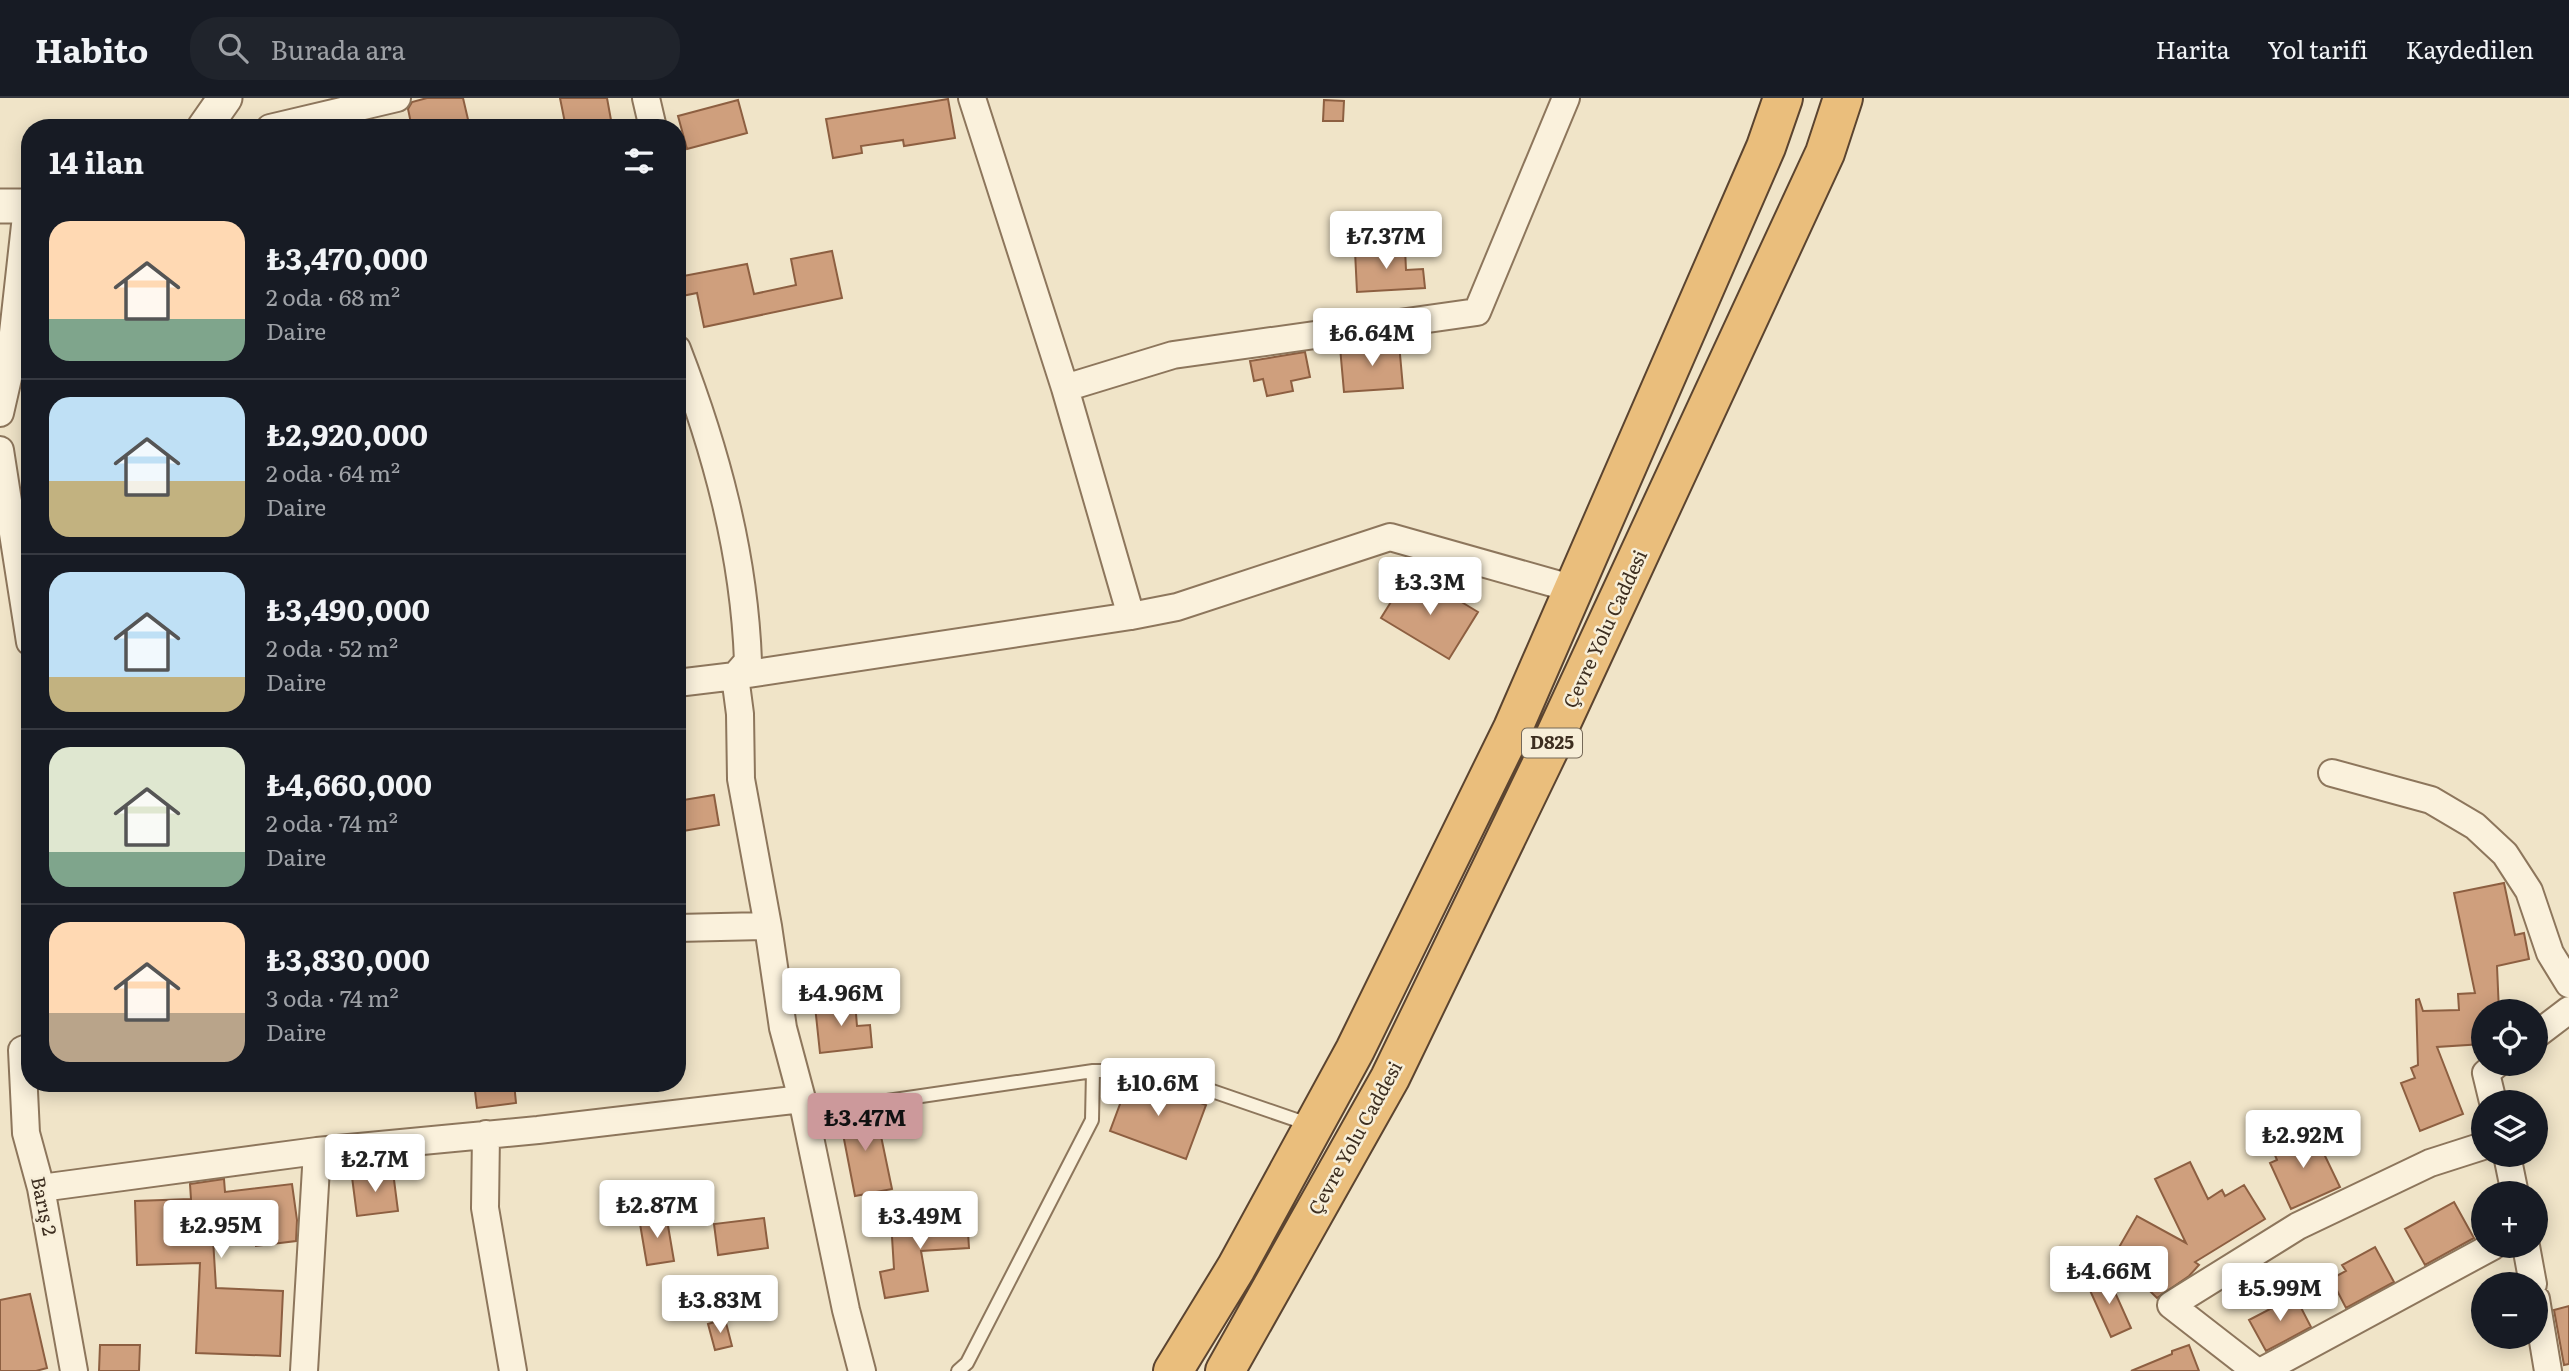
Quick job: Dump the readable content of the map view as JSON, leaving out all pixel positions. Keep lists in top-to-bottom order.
{
  "streets": {
    "highway": ["Çevre Yolu Caddesi", "D825"],
    "street": ["Barış 2"]
  },
  "page": {
    "header": "Habito",
    "search": "Burada ara",
    "nav": ["Harita", "Yol tarifi", "Kaydedilen"],
    "heading": "14 ilan",
    "list": [
      {
        "name": "₺3,470,000",
        "note": "2 oda · 68 m² · Daire"
      },
      {
        "name": "₺2,920,000",
        "note": "2 oda · 64 m² · Daire"
      },
      {
        "name": "₺3,490,000",
        "note": "2 oda · 52 m² · Daire"
      },
      {
        "name": "₺4,660,000",
        "note": "2 oda · 74 m² · Daire"
      },
      {
        "name": "₺3,830,000",
        "note": "3 oda · 74 m² · Daire"
      }
    ],
    "price": [
      "₺7.37M",
      "₺6.64M",
      "₺3.3M",
      "₺4.96M",
      "₺10.6M",
      "₺3.47M",
      "₺2.92M",
      "₺2.7M",
      "₺2.87M",
      "₺3.49M",
      "₺2.95M",
      "₺4.66M",
      "₺5.99M",
      "₺3.83M"
    ],
    "map_buttons": ["+", "−"]
  }
}
